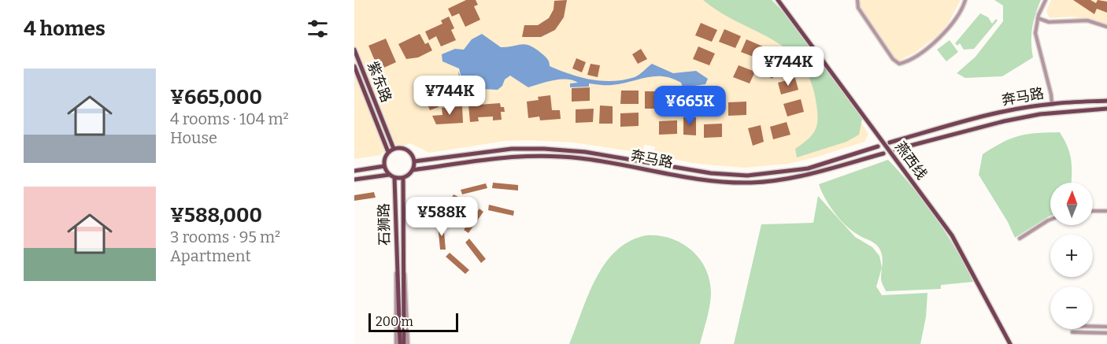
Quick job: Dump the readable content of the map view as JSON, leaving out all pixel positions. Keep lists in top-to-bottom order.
{
  "streets": {
    "main road": [
      "紫东路",
      "奔马路",
      "燕西线",
      "石狮路"
    ]
  },
  "crossings": [
    ["紫东路", "奔马路"],
    ["紫东路", "石狮路"],
    ["奔马路", "石狮路"]
  ],
  "scale_bar": "200 m",
  "north": "top",
  "page": {
    "heading": "4 homes",
    "price": [
      "¥744K",
      "¥744K",
      "¥665K",
      "¥588K"
    ],
    "list": [
      {
        "name": "¥665,000",
        "note": "4 rooms · 104 m² · House"
      },
      {
        "name": "¥588,000",
        "note": "3 rooms · 95 m² · Apartment"
      }
    ],
    "map_buttons": ["+", "−"],
    "scale": "200 m"
  }
}
